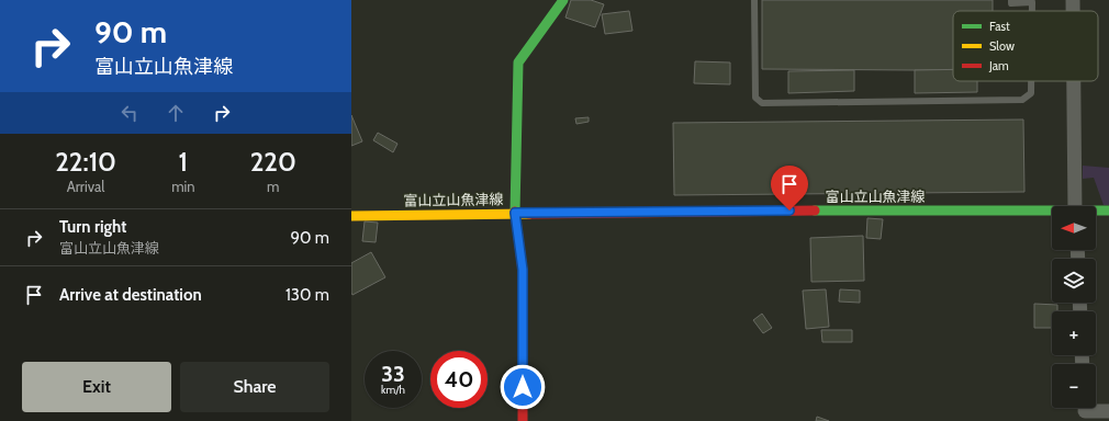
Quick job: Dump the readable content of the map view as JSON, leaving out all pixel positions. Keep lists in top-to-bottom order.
{
  "streets": {
    "main road": ["富山立山魚津線"]
  },
  "legend": ["Fast", "Slow", "Jam"],
  "north": "left",
  "page": {
    "turn": ["90 m", "富山立山魚津線"],
    "eta": [
      "22:10",
      "Arrival",
      "1",
      "min",
      "220",
      "m"
    ],
    "map_buttons": ["+", "−"],
    "list": [
      {
        "name": "Turn right",
        "note": "富山立山魚津線",
        "value": "90 m"
      },
      {
        "name": "Arrive at destination",
        "value": "130 m"
      }
    ],
    "speed": "33 km/h",
    "limit": "40",
    "buttons": ["Exit", "Share"]
  }
}
